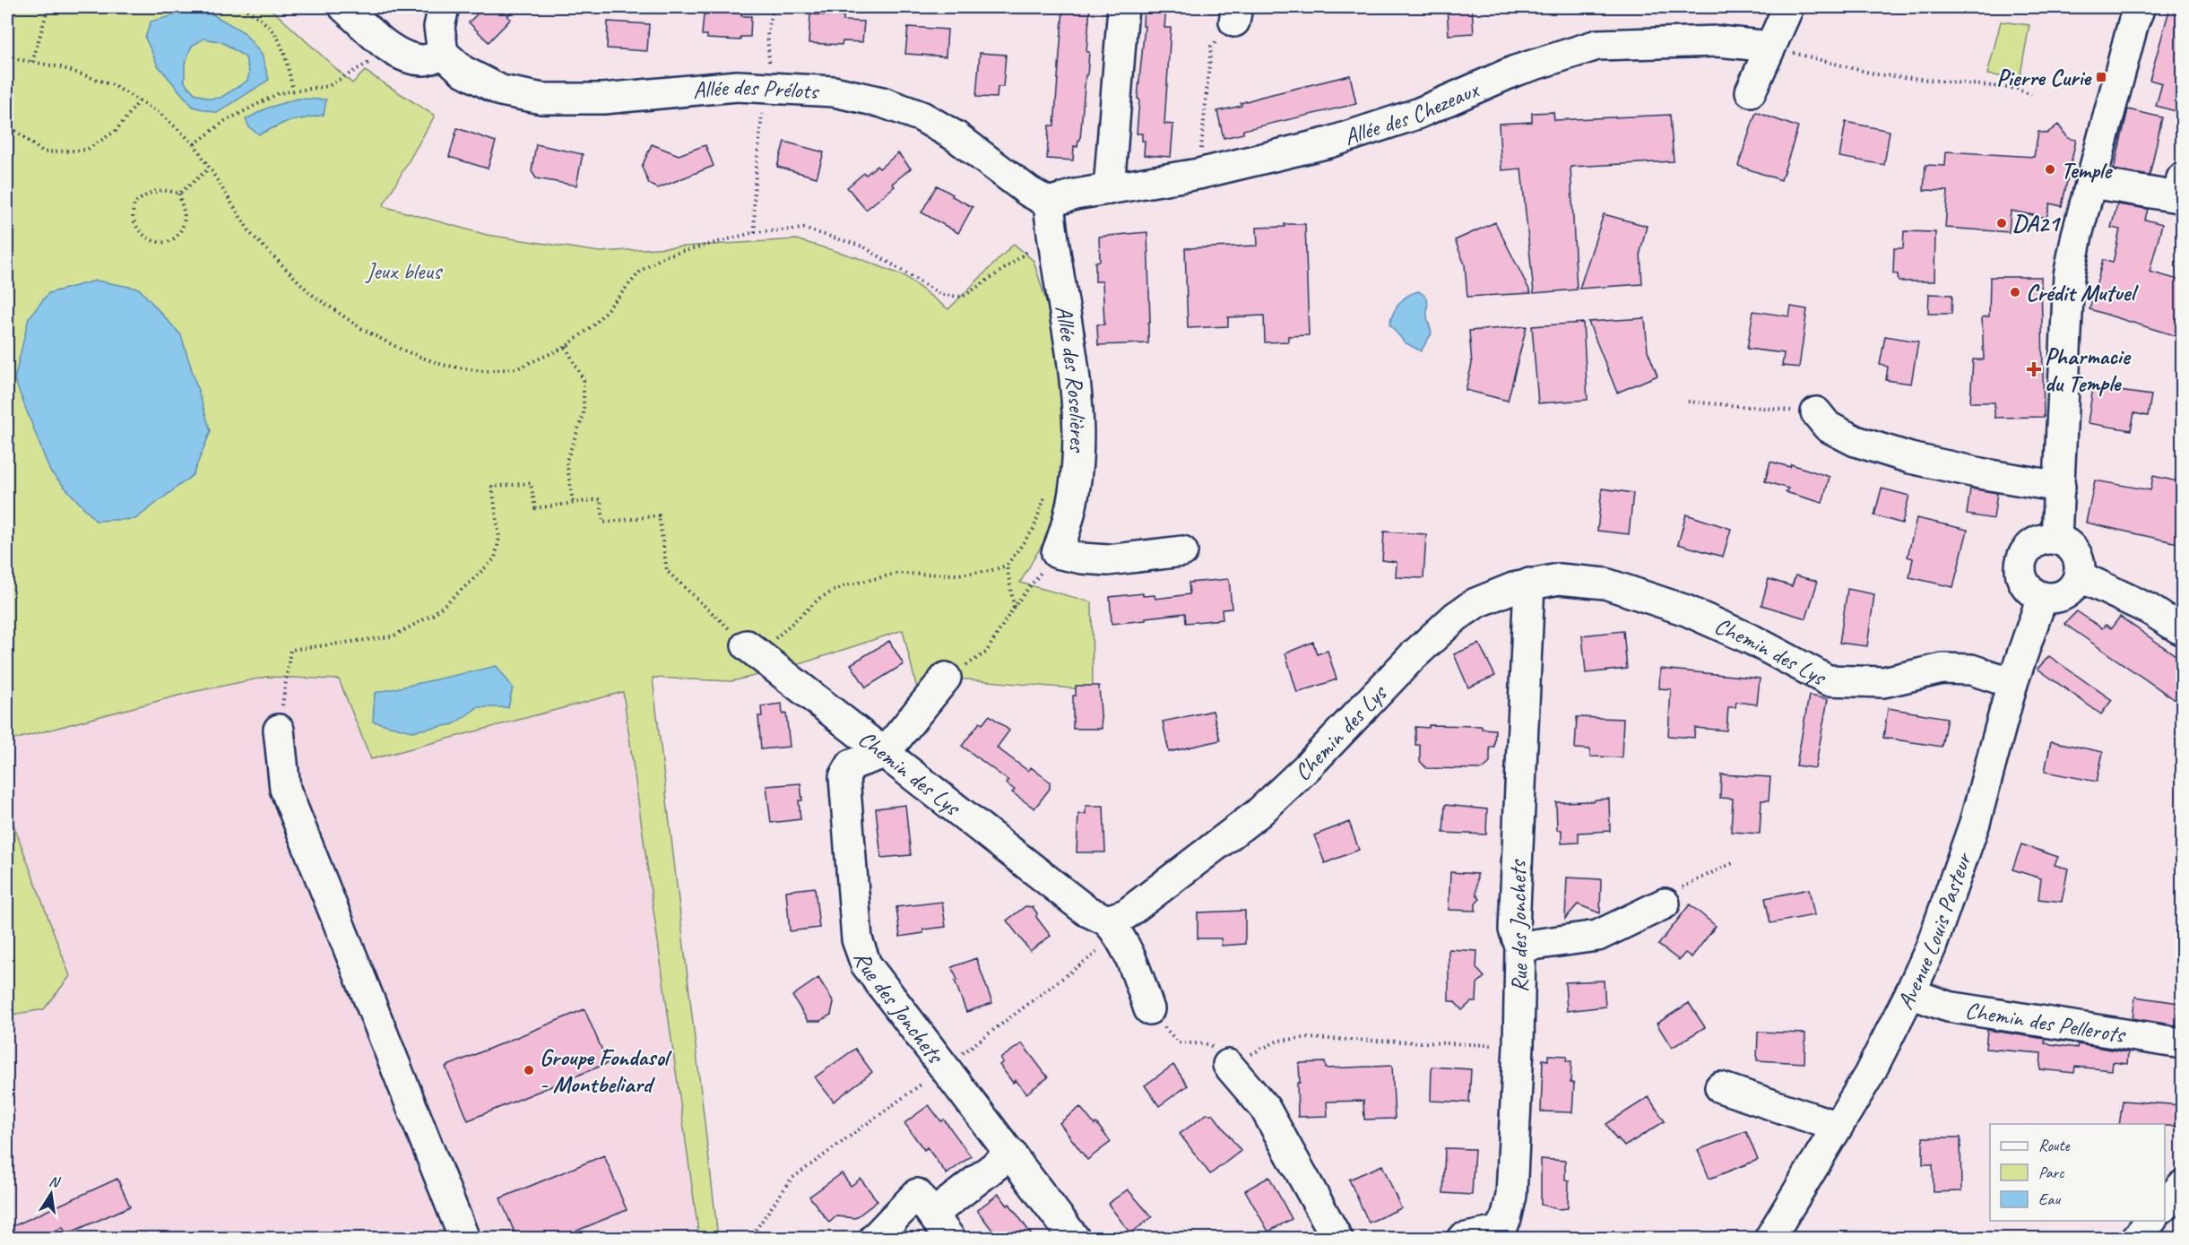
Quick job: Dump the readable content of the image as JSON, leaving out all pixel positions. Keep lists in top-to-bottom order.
{
  "streets": {
    "street": [
      "Allée des Prélots",
      "Allée des Chezeaux",
      "Allée des Roselières",
      "Chemin des Lys",
      "Rue des Jonchets",
      "Avenue Louis Pasteur",
      "Chemin des Pellerots"
    ]
  },
  "crossings": [
    ["Allée des Prélots", "Allée des Chezeaux"],
    ["Allée des Prélots", "Allée des Roselières"],
    ["Allée des Chezeaux", "Allée des Roselières"],
    ["Chemin des Lys", "Rue des Jonchets"],
    ["Chemin des Lys", "Avenue Louis Pasteur"],
    ["Avenue Louis Pasteur", "Chemin des Pellerots"]
  ],
  "parks": ["Jeux bleus"],
  "places": {
    "transit": ["Pierre Curie"],
    "other": [
      "Temple",
      "DA21",
      "Crédit Mutuel",
      "Groupe Fondasol - Montbeliard"
    ],
    "health": ["Pharmacie du Temple"]
  },
  "legend": ["Route", "Parc", "Eau"],
  "north": "top"
}
